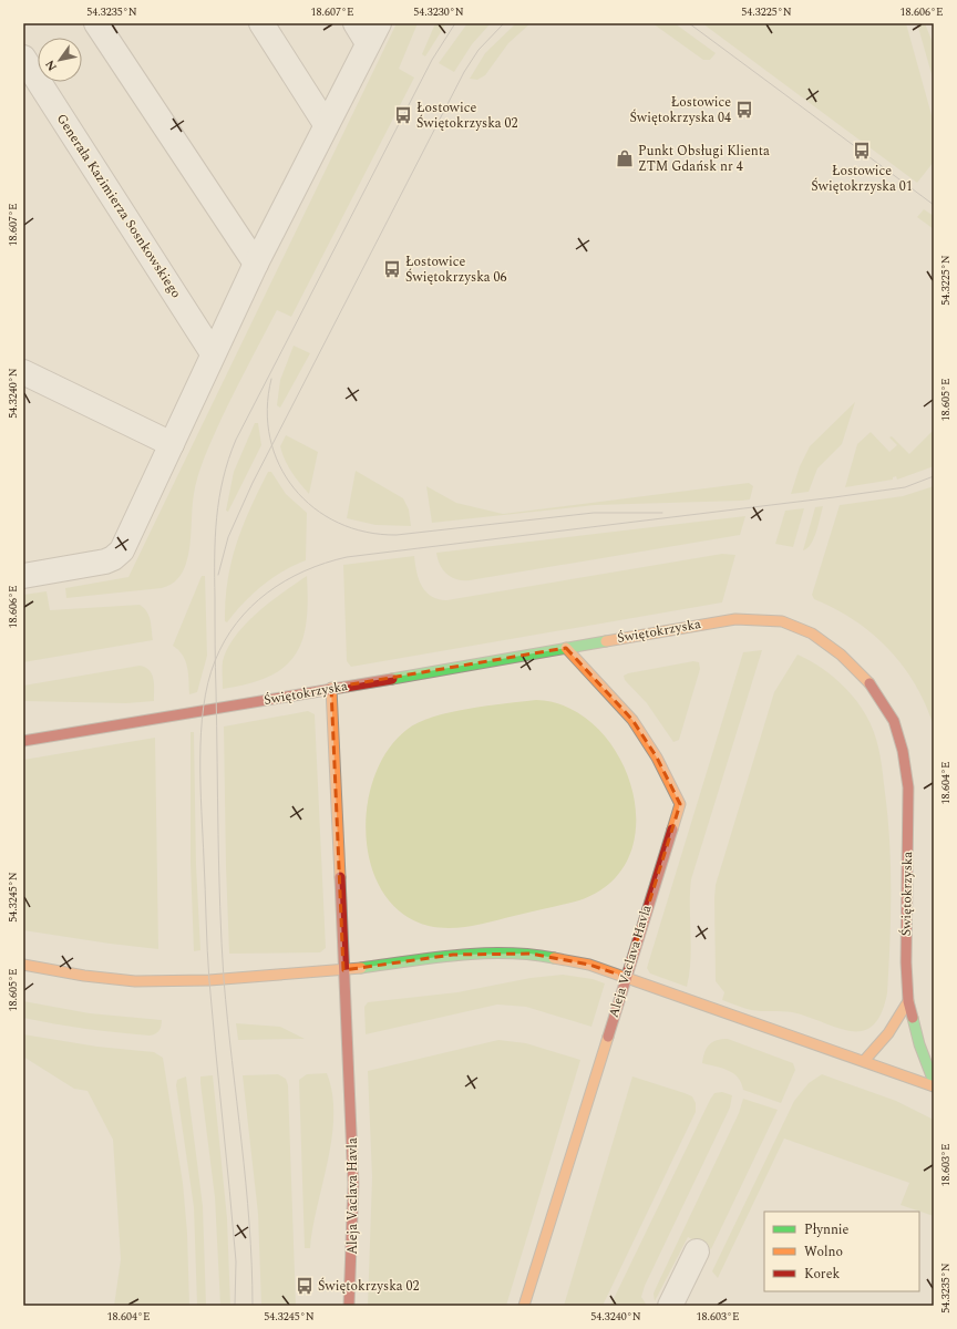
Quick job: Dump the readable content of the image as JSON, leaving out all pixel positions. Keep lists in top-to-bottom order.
{
  "streets": {
    "main road": ["Świętokrzyska", "Aleja Vaclava Havla"],
    "street": ["Generała Kazimierza Sosnkowskiego"]
  },
  "crossings": [
    ["Świętokrzyska", "Aleja Vaclava Havla"]
  ],
  "places": {
    "bus stop": [
      "Łostowice Świętokrzyska 04",
      "Łostowice Świętokrzyska 02",
      "Łostowice Świętokrzyska 01",
      "Łostowice Świętokrzyska 06",
      "Świętokrzyska 02"
    ],
    "shop": ["Punkt Obsługi Klienta ZTM Gdańsk nr 4"]
  },
  "legend": ["Płynnie", "Wolno", "Korek"],
  "north": "bottom left",
  "coordinates": [
    "54.3235°N",
    "18.607°E",
    "54.3230°N",
    "54.3225°N",
    "18.606°E",
    "54.3240°N",
    "18.605°E",
    "18.604°E",
    "54.3245°N",
    "18.603°E"
  ]
}
